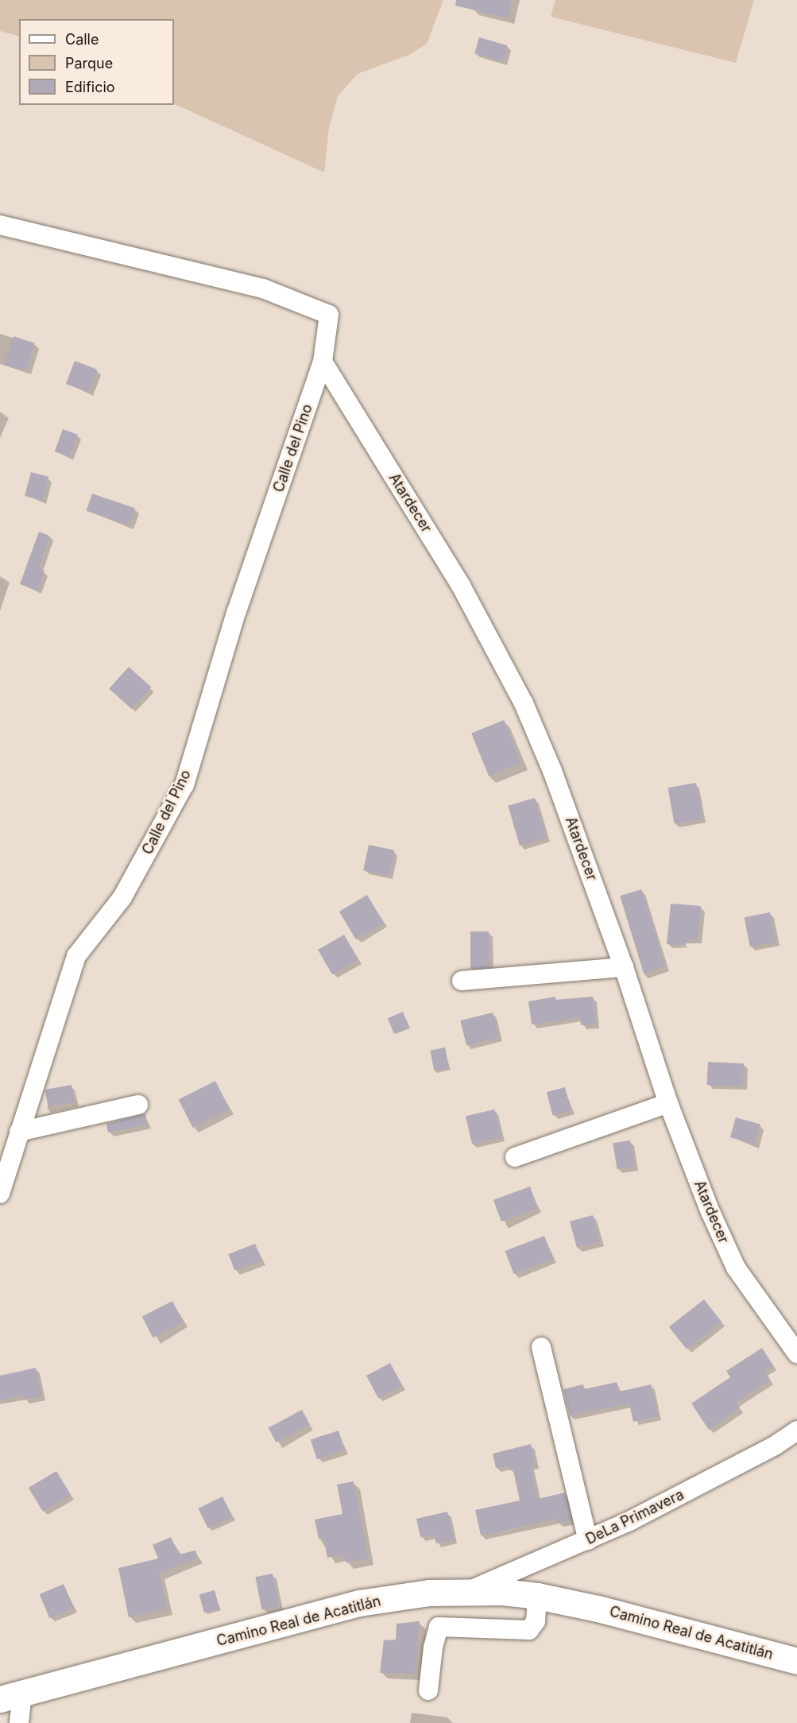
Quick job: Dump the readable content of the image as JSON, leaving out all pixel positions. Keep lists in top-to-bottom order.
{
  "streets": {
    "main road": ["Camino Real de Acatitlán"],
    "street": ["Calle del Pino", "Atardecer", "DeLa Primavera"]
  },
  "crossings": [
    ["Calle del Pino", "Atardecer"],
    ["DeLa Primavera", "Camino Real de Acatitlán"]
  ],
  "legend": ["Calle", "Parque", "Edificio"]
}
